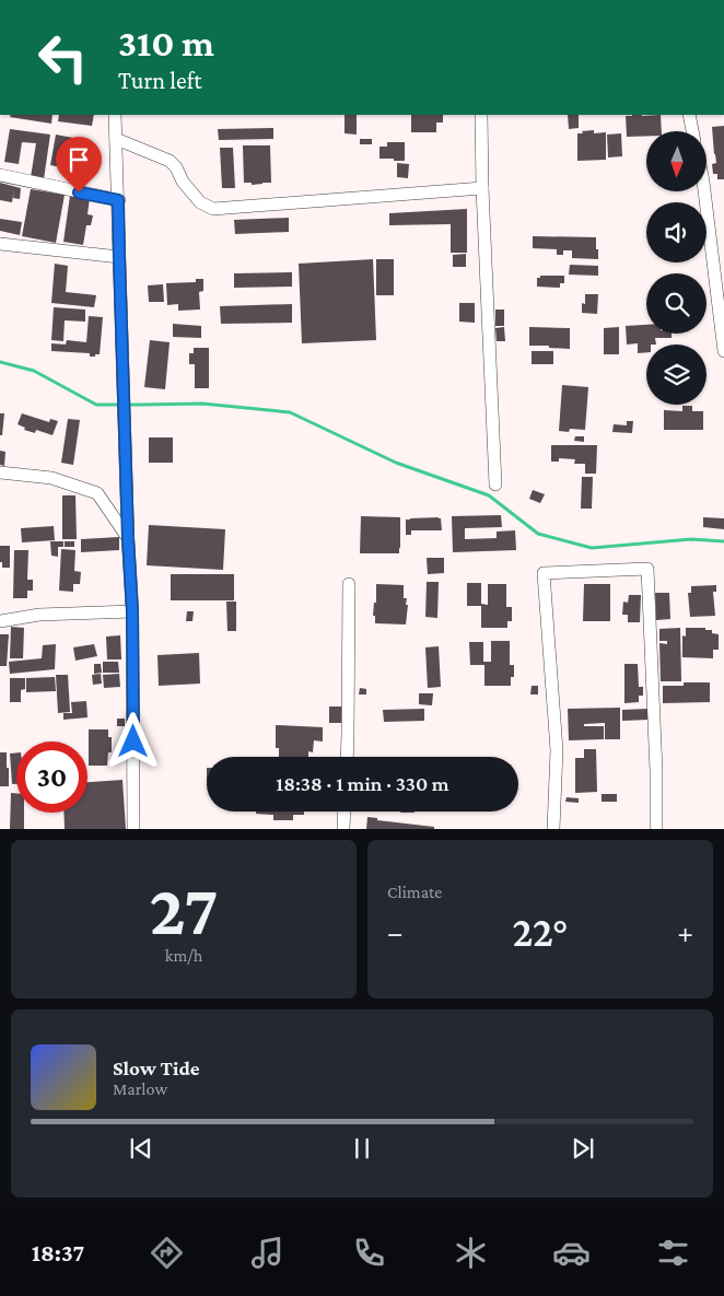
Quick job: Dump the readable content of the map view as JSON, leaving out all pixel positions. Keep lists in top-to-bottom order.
{
  "north": "bottom",
  "page": {
    "turn": ["310 m", "Turn left"],
    "limit": "30",
    "trip": "18:38 · 1 min · 330 m",
    "tile": [
      ["27", "km/h"],
      "Climate"
    ],
    "heat": ["−", "22°", "+"],
    "song": ["Slow Tide", "Marlow"],
    "tabs": "18:37"
  }
}
